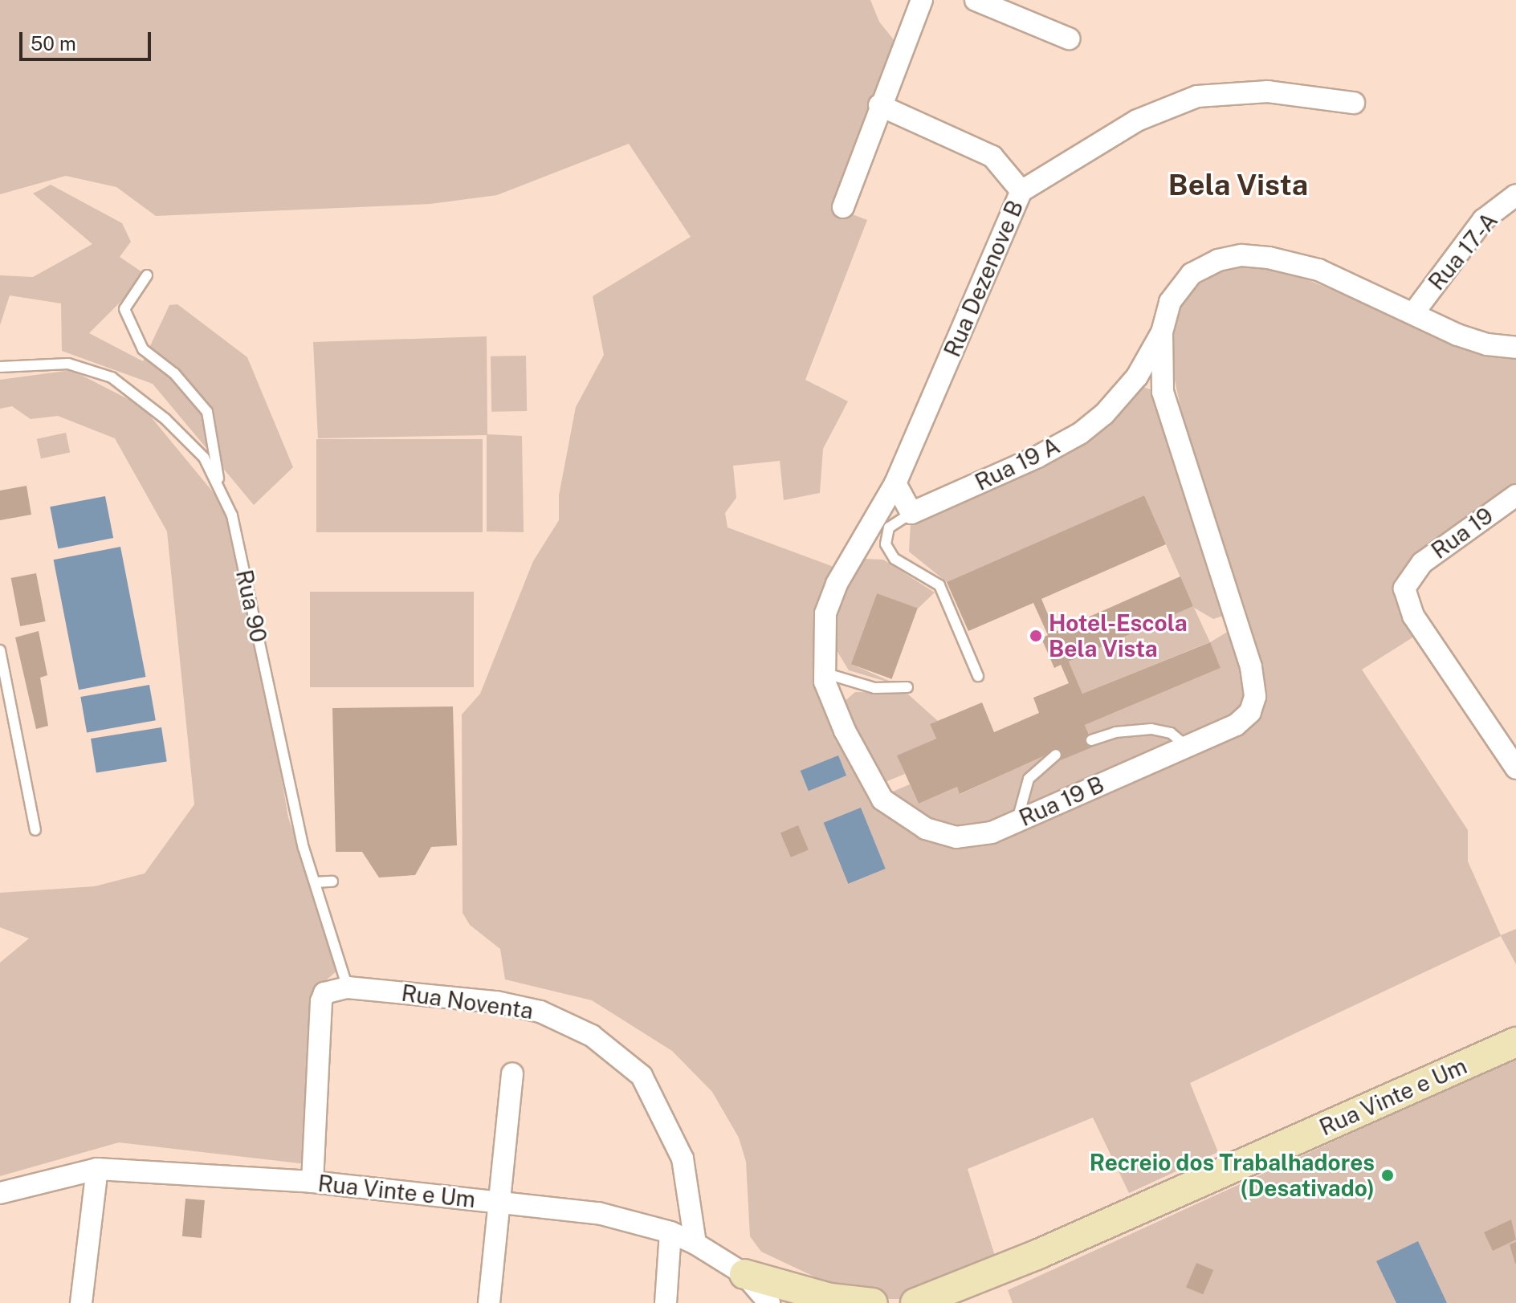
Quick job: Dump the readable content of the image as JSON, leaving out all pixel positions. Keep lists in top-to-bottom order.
{
  "streets": {
    "street": [
      "Rua 17-A",
      "Rua Dezenove B",
      "Rua 19 A",
      "Rua 19",
      "Rua 19 B",
      "Rua Noventa",
      "Rua Vinte e Um"
    ],
    "lane": ["Rua 90"]
  },
  "crossings": [
    ["Rua Dezenove B", "Rua 19 B"],
    ["Rua 19 A", "Rua 19 B"],
    ["Rua 90", "Rua Noventa"],
    ["Rua Noventa", "Rua Vinte e Um"]
  ],
  "districts": ["Bela Vista"],
  "places": ["Hotel-Escola Bela Vista", "Recreio dos Trabalhadores (Desativado)"],
  "scale_bar": "50 m"
}
